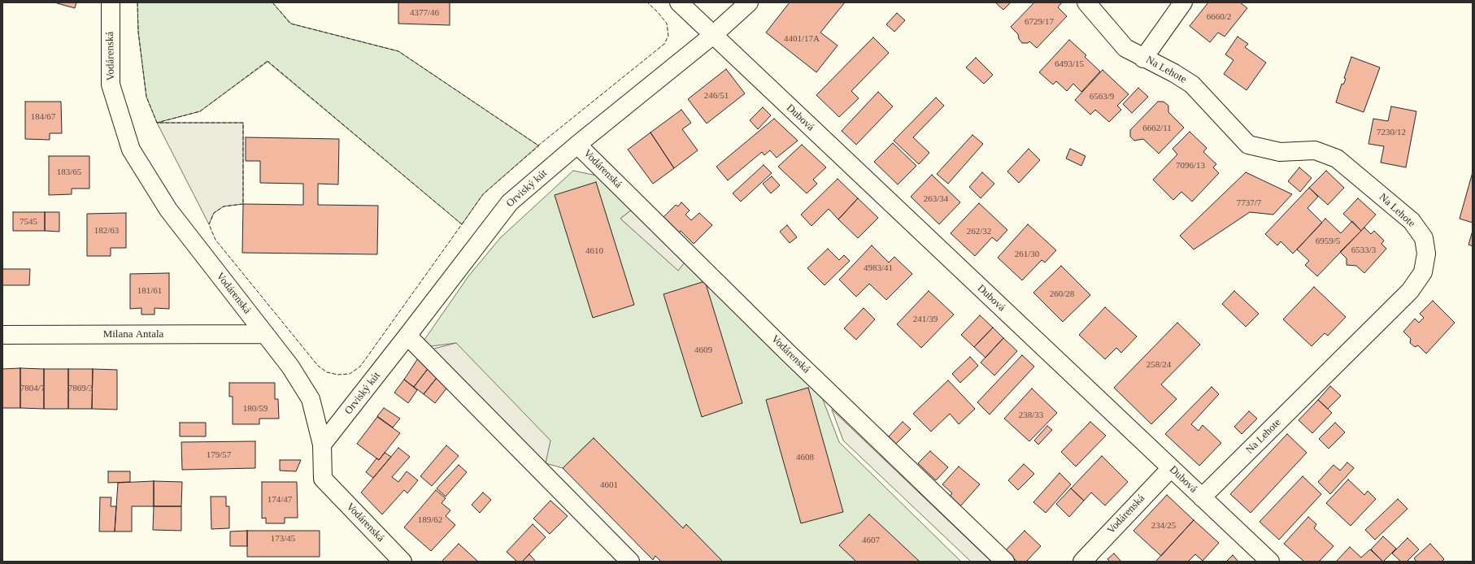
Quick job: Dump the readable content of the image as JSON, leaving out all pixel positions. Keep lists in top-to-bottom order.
{
  "streets": {
    "street": [
      "Vodárenská",
      "Na Lehote",
      "Dubová",
      "Orviský kút",
      "Milana Antala"
    ]
  },
  "crossings": [
    ["Vodárenská", "Dubová"],
    ["Vodárenská", "Orviský kút"],
    ["Vodárenská", "Milana Antala"],
    ["Na Lehote", "Dubová"],
    ["Dubová", "Orviský kút"]
  ],
  "house_numbers": [
    "4377/46",
    "6660/2",
    "6729/17",
    "4401/17A",
    "6493/15",
    "246/51",
    "6563/9",
    "184/67",
    "6662/11",
    "7230/12",
    "7096/13",
    "183/65",
    "263/34",
    "7737/7",
    "7545",
    "182/63",
    "262/32",
    "6959/5",
    "6533/3",
    "4610",
    "261/30",
    "4983/41",
    "181/61",
    "260/28",
    "241/39",
    "4609",
    "258/24",
    "7804/7",
    "7869/3",
    "180/59",
    "238/33",
    "179/57",
    "4608",
    "4601",
    "174/47",
    "189/62",
    "234/25",
    "173/45",
    "4607"
  ]
}
